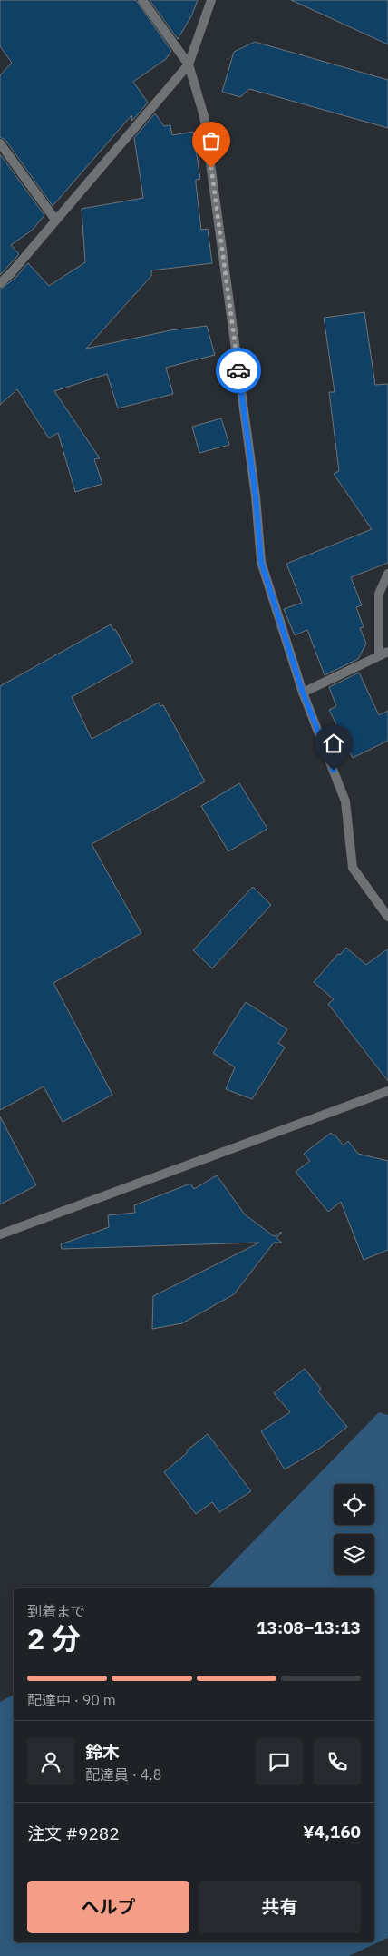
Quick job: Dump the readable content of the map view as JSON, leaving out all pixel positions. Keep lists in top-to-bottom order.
{
  "page": {
    "heading": ["2 分", "到着まで", "13:08–13:13"],
    "panel": [
      "鈴木",
      "配達員 · 4.8",
      "注文 #9282",
      "¥4,160"
    ],
    "bar": "配達中 · 90 m",
    "buttons": ["ヘルプ", "共有"]
  }
}
